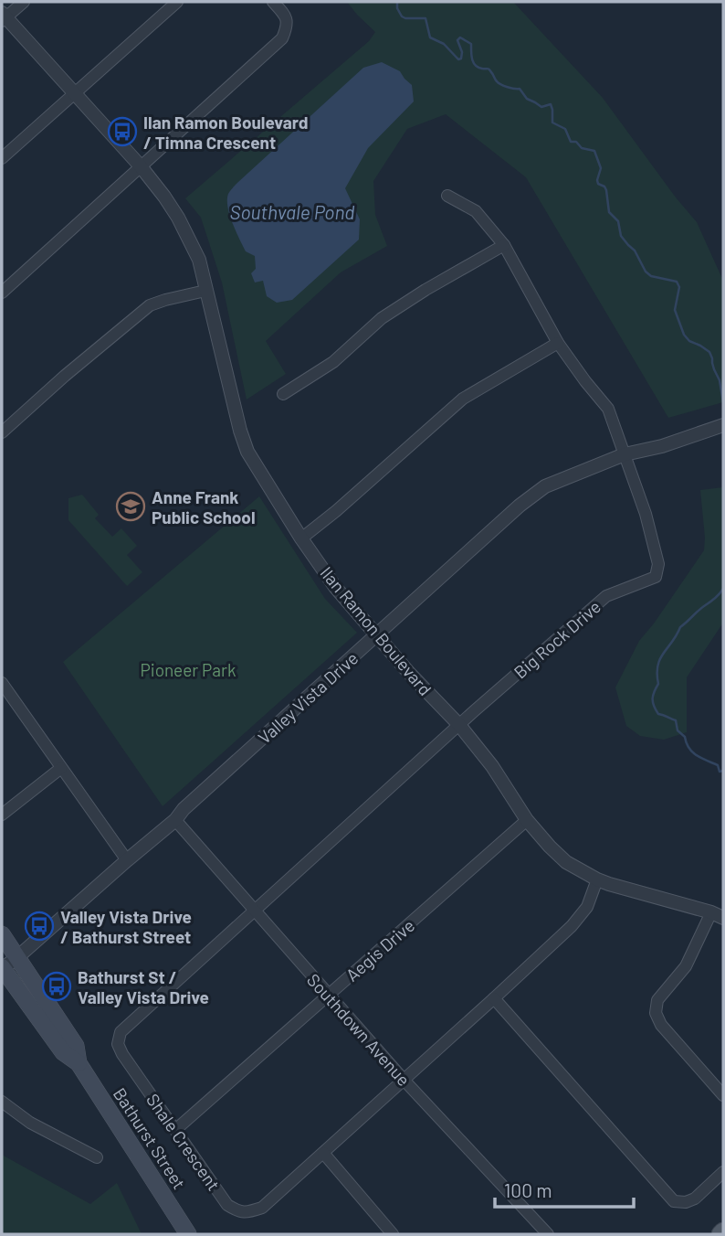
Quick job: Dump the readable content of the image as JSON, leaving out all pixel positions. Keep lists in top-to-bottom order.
{
  "streets": {
    "main road": ["Bathurst Street"],
    "street": [
      "Ilan Ramon Boulevard",
      "Big Rock Drive",
      "Valley Vista Drive",
      "Aegis Drive",
      "Southdown Avenue",
      "Shale Crescent"
    ]
  },
  "crossings": [
    ["Ilan Ramon Boulevard", "Big Rock Drive"],
    ["Ilan Ramon Boulevard", "Valley Vista Drive"],
    ["Ilan Ramon Boulevard", "Aegis Drive"],
    ["Ilan Ramon Boulevard", "Shale Crescent"],
    ["Big Rock Drive", "Valley Vista Drive"],
    ["Big Rock Drive", "Shale Crescent"],
    ["Valley Vista Drive", "Southdown Avenue"],
    ["Valley Vista Drive", "Bathurst Street"],
    ["Aegis Drive", "Southdown Avenue"],
    ["Aegis Drive", "Shale Crescent"],
    ["Southdown Avenue", "Shale Crescent"]
  ],
  "water": ["Southvale Pond"],
  "parks": ["Pioneer Park"],
  "places": {
    "bus stop": ["Ilan Ramon Boulevard / Timna Crescent", "Valley Vista Drive / Bathurst Street", "Bathurst St / Valley Vista Drive"],
    "school or university": ["Anne Frank Public School"]
  },
  "scale_bar": "100 m"
}
